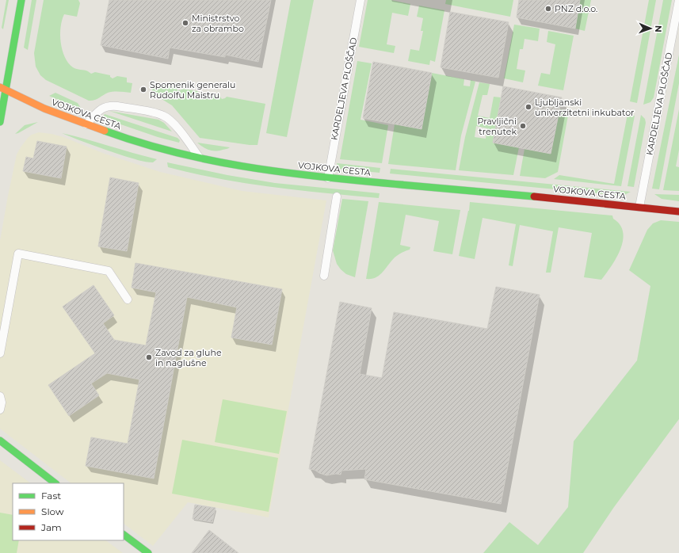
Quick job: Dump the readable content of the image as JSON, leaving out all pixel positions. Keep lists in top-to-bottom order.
{
  "streets": {
    "street": ["VOJKOVA CESTA"],
    "lane": ["KARDELJEVA PLOŠČAD"]
  },
  "crossings": [
    ["KARDELJEVA PLOŠČAD", "VOJKOVA CESTA"]
  ],
  "places": [
    "PNZ d.o.o.",
    "Ministrstvo za obrambo",
    "Spomenik generalu Rudolfu Maistru",
    "Ljubljanski univerzitetni inkubator",
    "Pravljični trenutek",
    "Zavod za gluhe in naglušne"
  ],
  "legend": ["Fast", "Slow", "Jam"],
  "north": "right"
}
